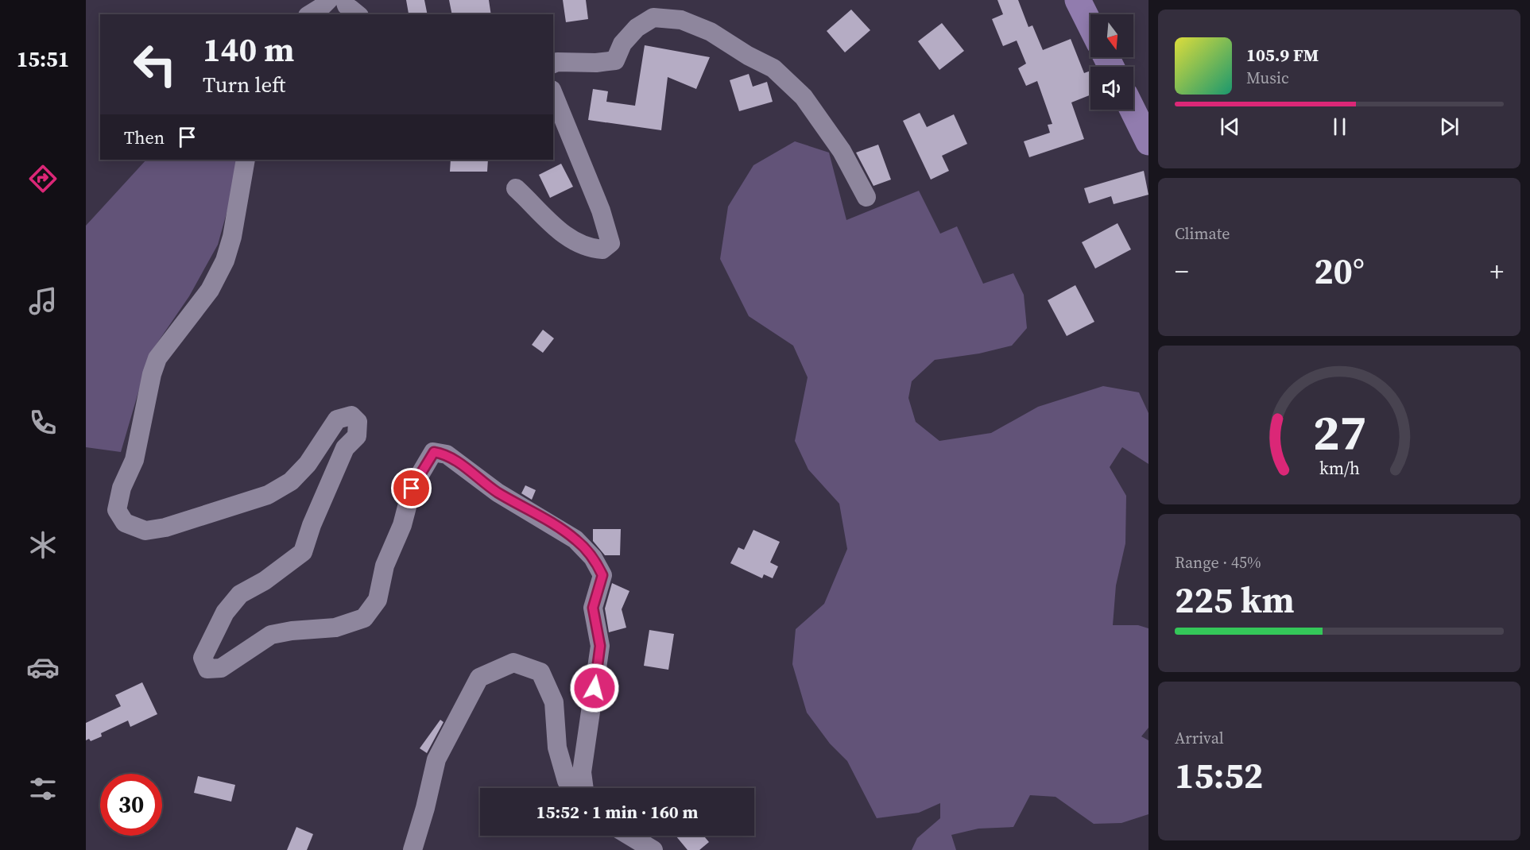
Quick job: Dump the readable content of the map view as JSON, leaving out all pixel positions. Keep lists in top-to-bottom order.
{
  "north": "bottom",
  "page": {
    "tabs": "15:51",
    "turn": ["140 m", "Turn left"],
    "song": ["105.9 FM", "Music"],
    "then": "Then",
    "tile": [
      "Climate",
      ["Range · 45%", "225 km"],
      ["Arrival", "15:52"]
    ],
    "heat": ["−", "20°", "+"],
    "limit": "30",
    "trip": "15:52 · 1 min · 160 m",
    "gauge": ["27", "km/h"]
  }
}
